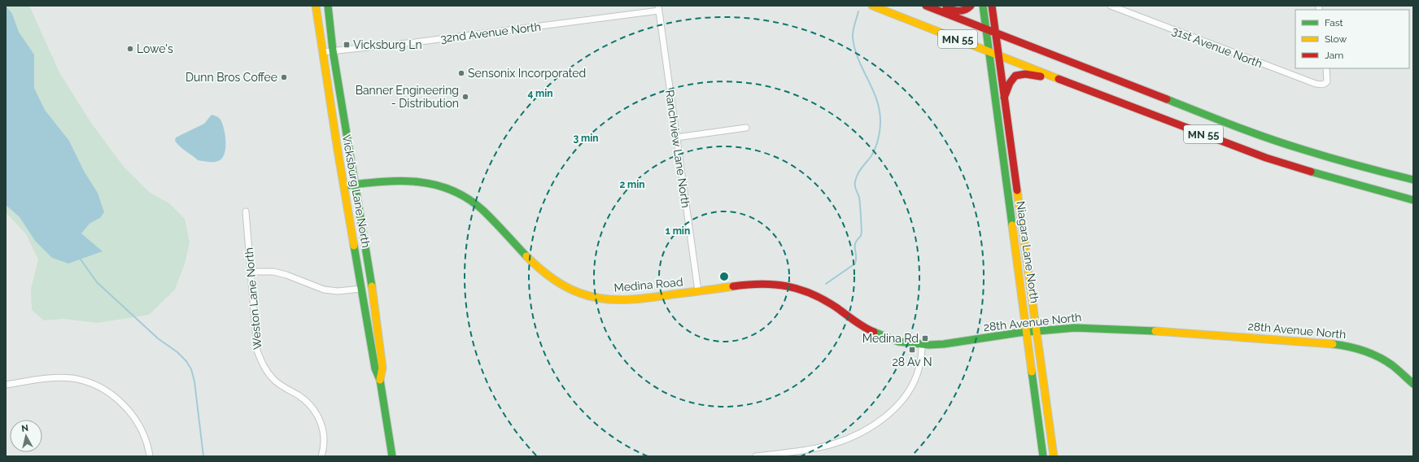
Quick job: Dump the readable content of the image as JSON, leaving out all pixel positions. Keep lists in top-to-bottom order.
{
  "streets": {
    "street": [
      "32nd Avenue North",
      "MN 55",
      "31st Avenue North",
      "Ranchview Lane North",
      "Vicksburg Lane North",
      "Niagara Lane North",
      "Medina Road",
      "Weston Lane North",
      "28th Avenue North"
    ]
  },
  "crossings": [
    ["32nd Avenue North", "Ranchview Lane North"],
    ["32nd Avenue North", "Vicksburg Lane North"],
    ["MN 55", "Niagara Lane North"],
    ["Ranchview Lane North", "Medina Road"],
    ["Vicksburg Lane North", "Medina Road"],
    ["Niagara Lane North", "28th Avenue North"],
    ["Medina Road", "28th Avenue North"]
  ],
  "places": {
    "transit": ["Vicksburg Ln", "Medina Rd", "28 Av N"],
    "other": [
      "Lowe's",
      "Sensonix Incorporated",
      "Dunn Bros Coffee",
      "Banner Engineering - Distribution"
    ]
  },
  "legend": ["Fast", "Slow", "Jam"],
  "north": "top",
  "rings": [
    "4 min",
    "3 min",
    "2 min",
    "1 min"
  ]
}
